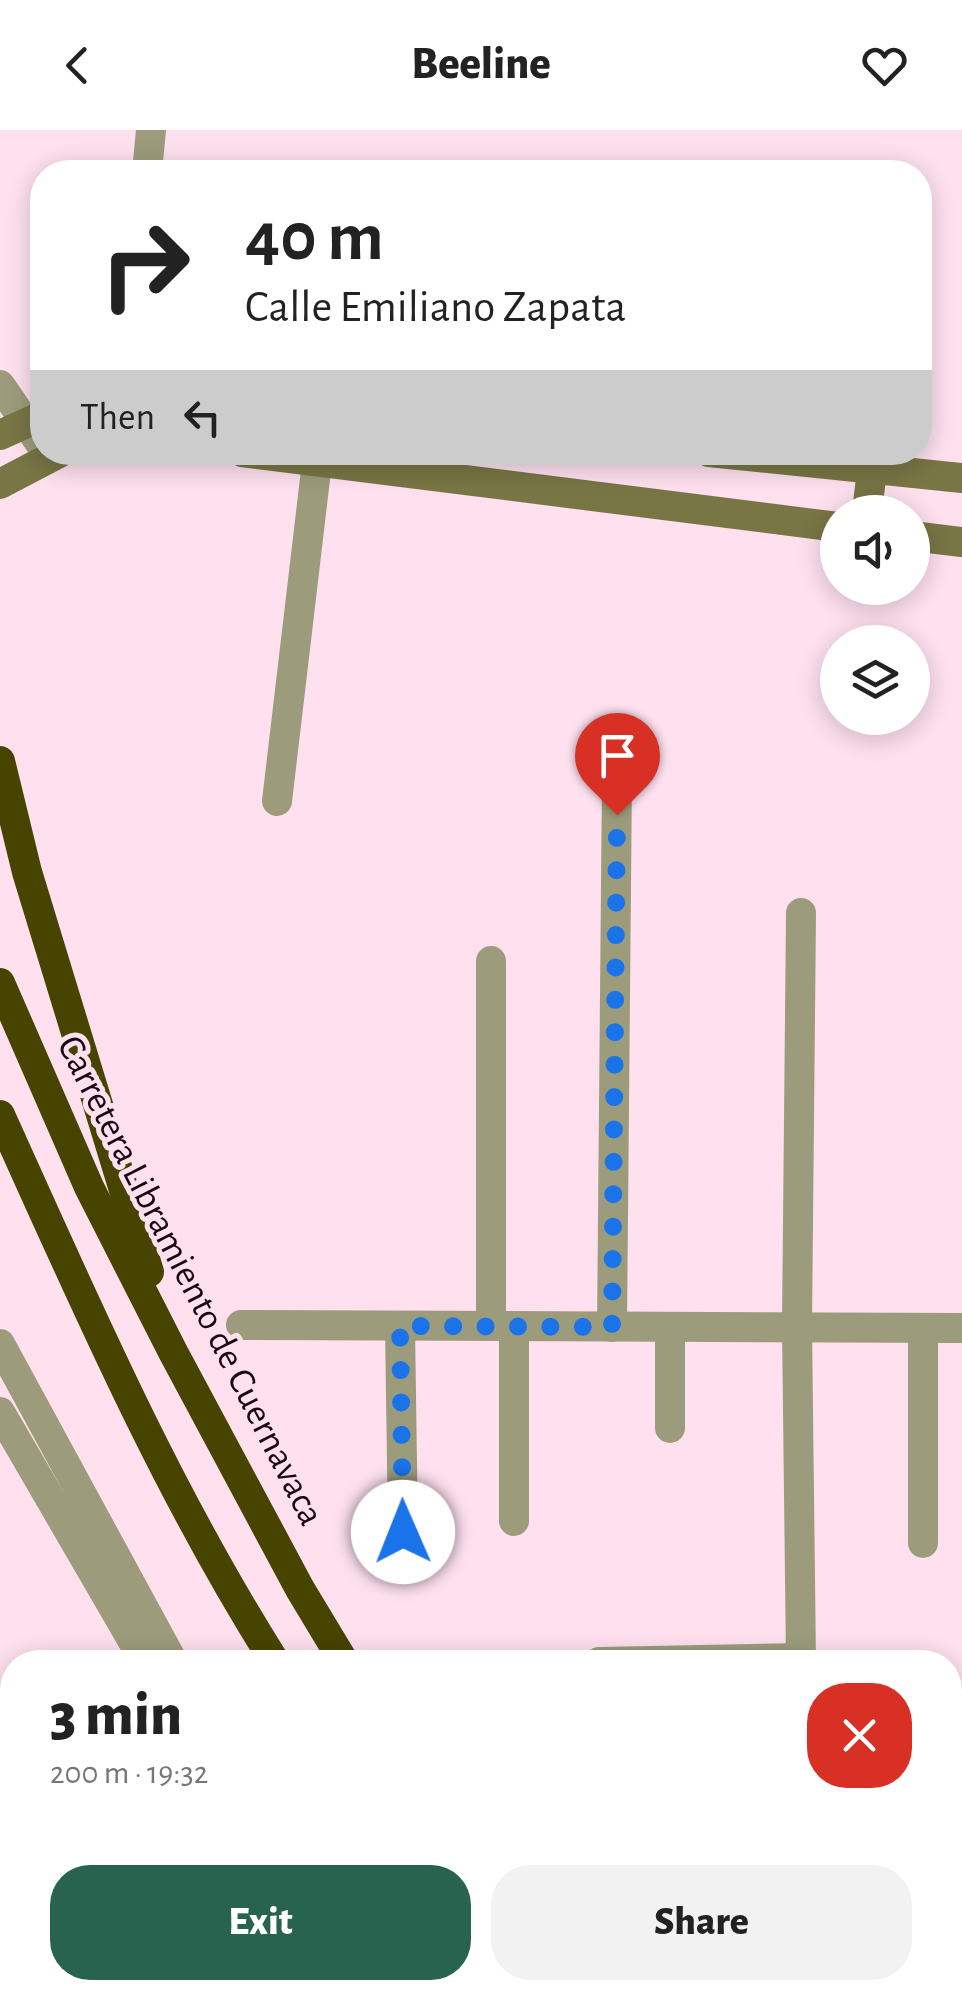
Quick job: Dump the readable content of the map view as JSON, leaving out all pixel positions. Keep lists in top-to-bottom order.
{
  "streets": {
    "highway": ["Carretera Libramiento de Cuernavaca"]
  },
  "page": {
    "header": "Beeline",
    "turn": ["40 m", "Calle Emiliano Zapata"],
    "then": "Then",
    "heading": ["3 min", "200 m · 19:32"],
    "buttons": ["Exit", "Share"]
  }
}
